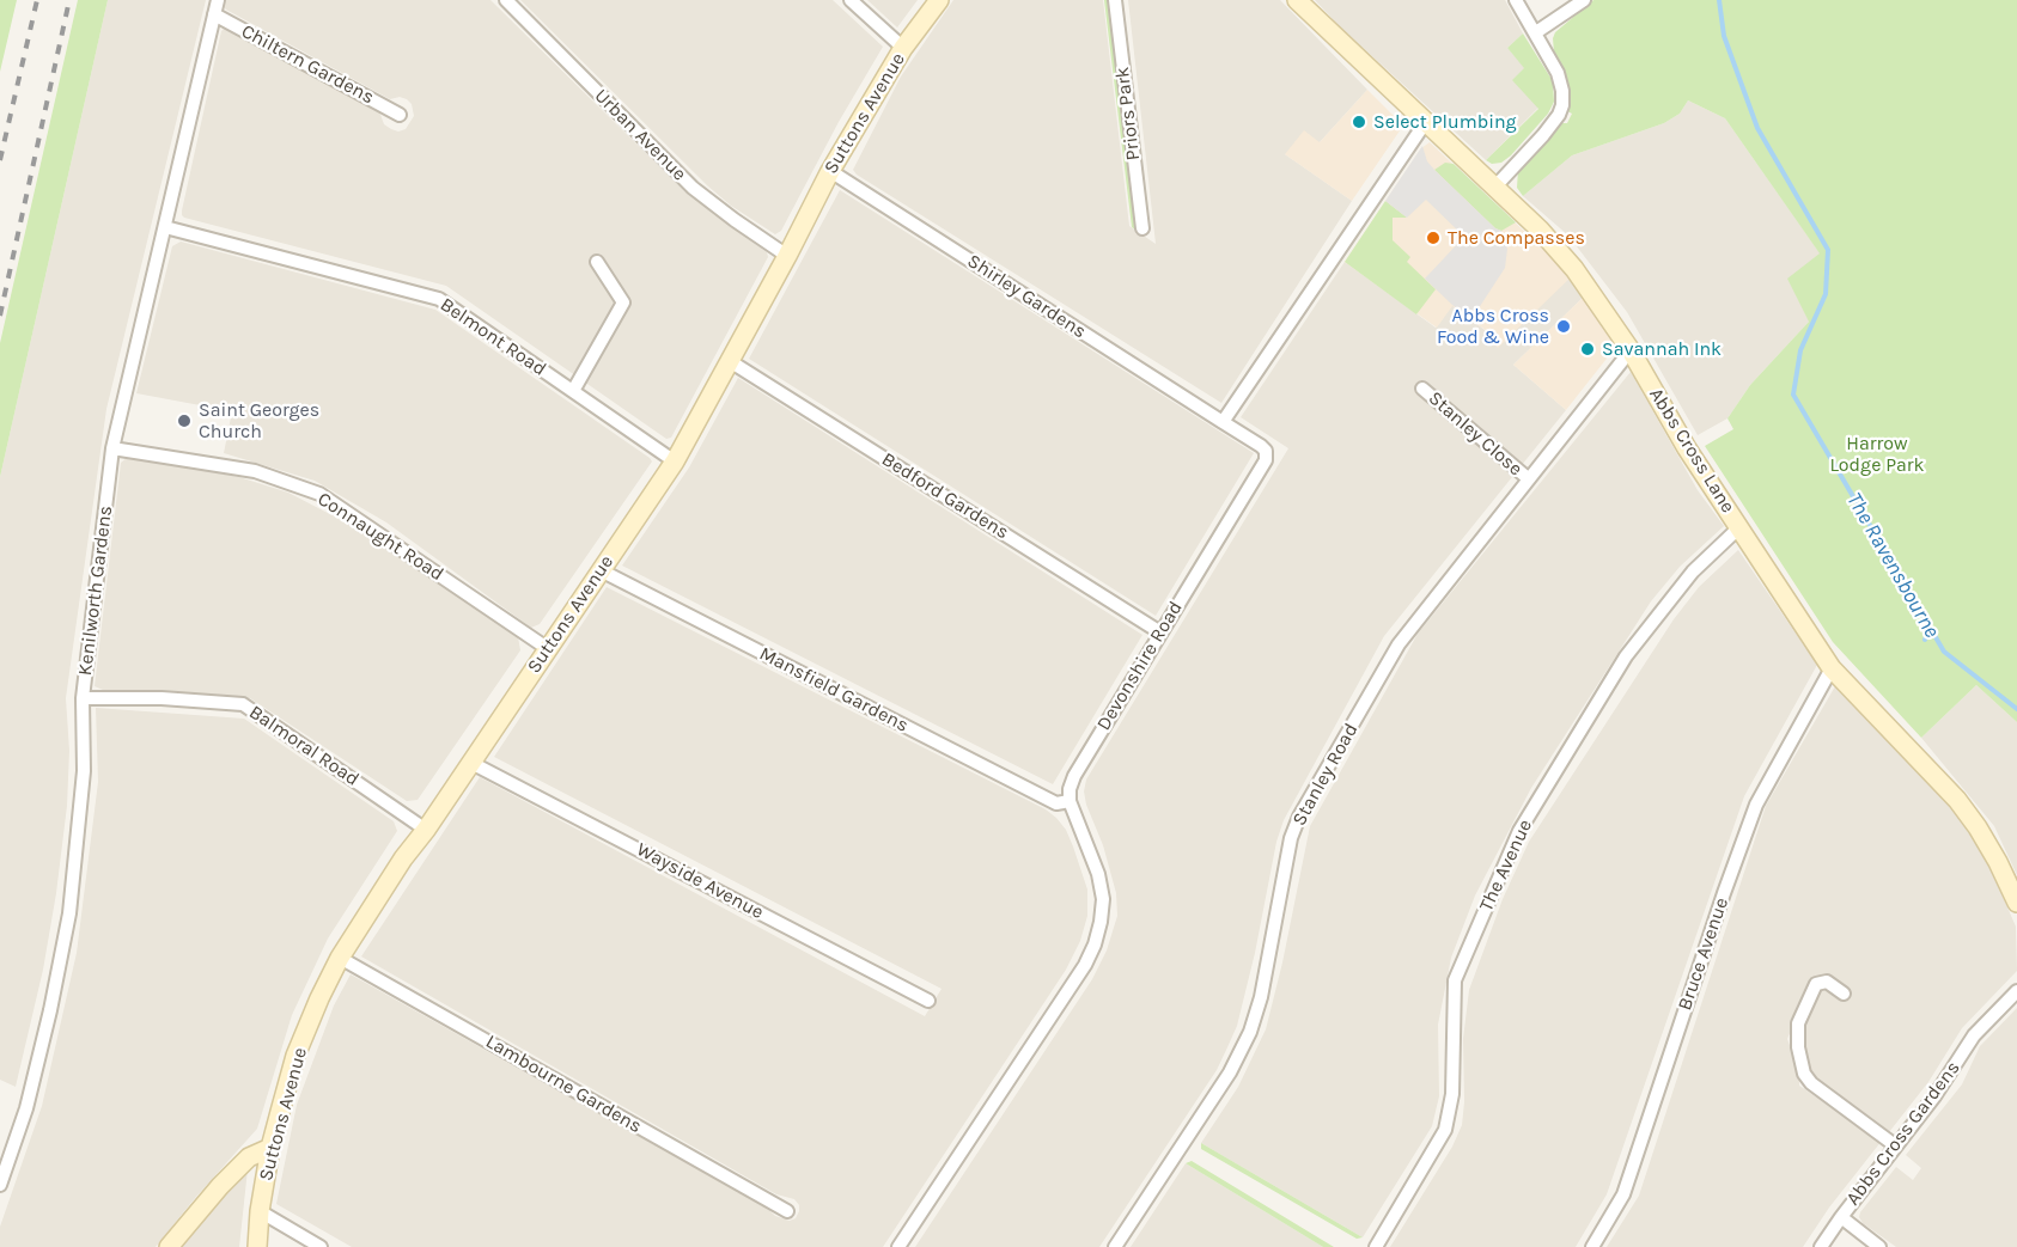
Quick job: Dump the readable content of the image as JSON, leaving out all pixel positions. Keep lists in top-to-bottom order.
{
  "streets": {
    "street": [
      "Chiltern Gardens",
      "Suttons Avenue",
      "Priors Park",
      "Urban Avenue",
      "Shirley Gardens",
      "Belmont Road",
      "Stanley Close",
      "Abbs Cross Lane",
      "Bedford Gardens",
      "Connaught Road",
      "Kenilworth Gardens",
      "Devonshire Road",
      "Mansfield Gardens",
      "Balmoral Road",
      "Stanley Road",
      "The Avenue",
      "Wayside Avenue",
      "Bruce Avenue",
      "Lambourne Gardens",
      "Abbs Cross Gardens"
    ]
  },
  "crossings": [
    ["Chiltern Gardens", "Kenilworth Gardens"],
    ["Suttons Avenue", "Urban Avenue"],
    ["Suttons Avenue", "Shirley Gardens"],
    ["Suttons Avenue", "Belmont Road"],
    ["Suttons Avenue", "Bedford Gardens"],
    ["Suttons Avenue", "Connaught Road"],
    ["Suttons Avenue", "Mansfield Gardens"],
    ["Suttons Avenue", "Balmoral Road"],
    ["Suttons Avenue", "Wayside Avenue"],
    ["Suttons Avenue", "Lambourne Gardens"],
    ["Shirley Gardens", "Devonshire Road"],
    ["Belmont Road", "Kenilworth Gardens"],
    ["Stanley Close", "Stanley Road"],
    ["Abbs Cross Lane", "Stanley Road"],
    ["Abbs Cross Lane", "The Avenue"],
    ["Abbs Cross Lane", "Bruce Avenue"],
    ["Bedford Gardens", "Devonshire Road"],
    ["Connaught Road", "Kenilworth Gardens"],
    ["Kenilworth Gardens", "Balmoral Road"],
    ["Devonshire Road", "Mansfield Gardens"]
  ],
  "water": ["The Ravensbourne"],
  "parks": ["Harrow Lodge Park"],
  "places": [
    "Select Plumbing",
    "The Compasses",
    "Abbs Cross Food & Wine",
    "Savannah Ink",
    "Saint Georges Church"
  ]
}
